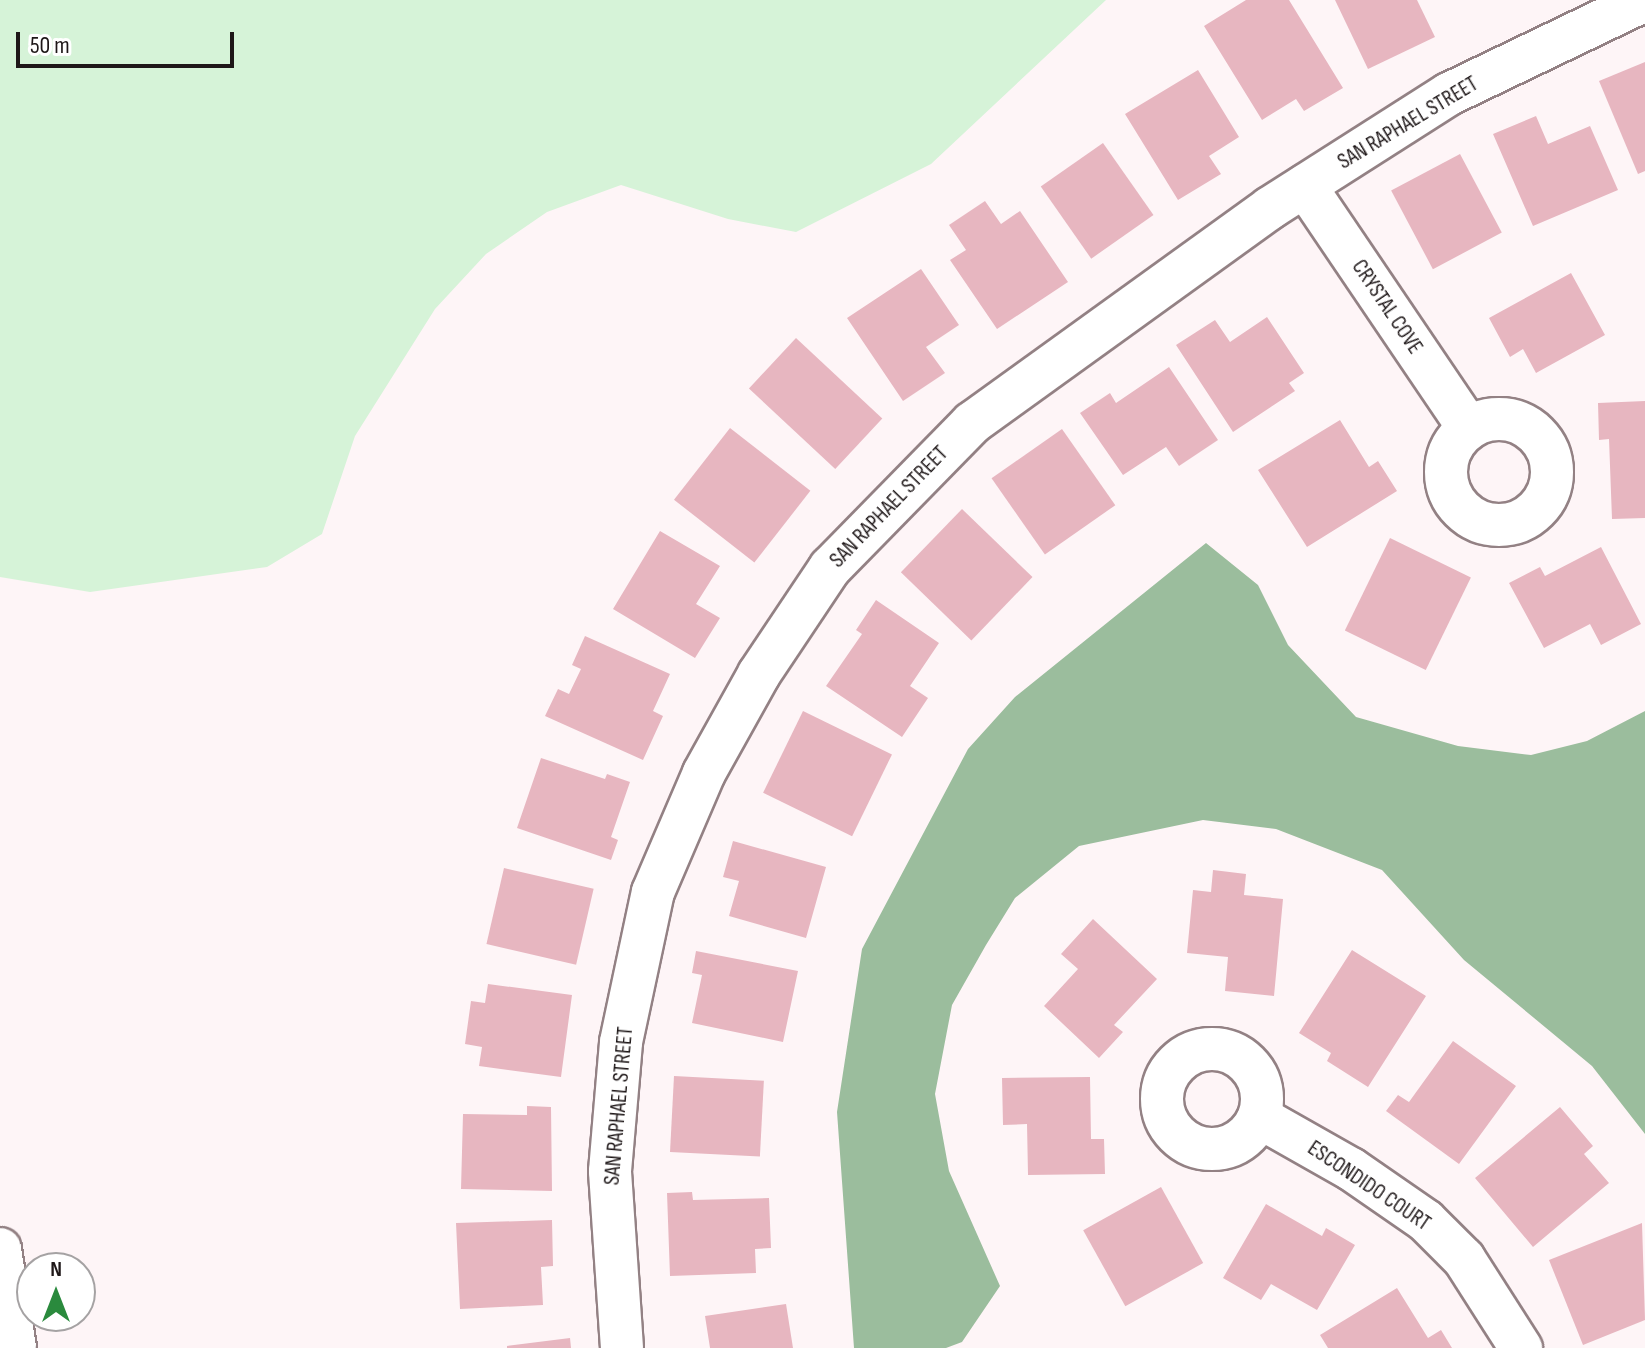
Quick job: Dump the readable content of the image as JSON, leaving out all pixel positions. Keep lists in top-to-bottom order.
{
  "streets": {
    "street": ["SAN RAPHAEL STREET", "CRYSTAL COVE", "ESCONDIDO COURT"]
  },
  "crossings": [
    ["SAN RAPHAEL STREET", "CRYSTAL COVE"]
  ],
  "scale_bar": "50 m",
  "north": "top"
}
